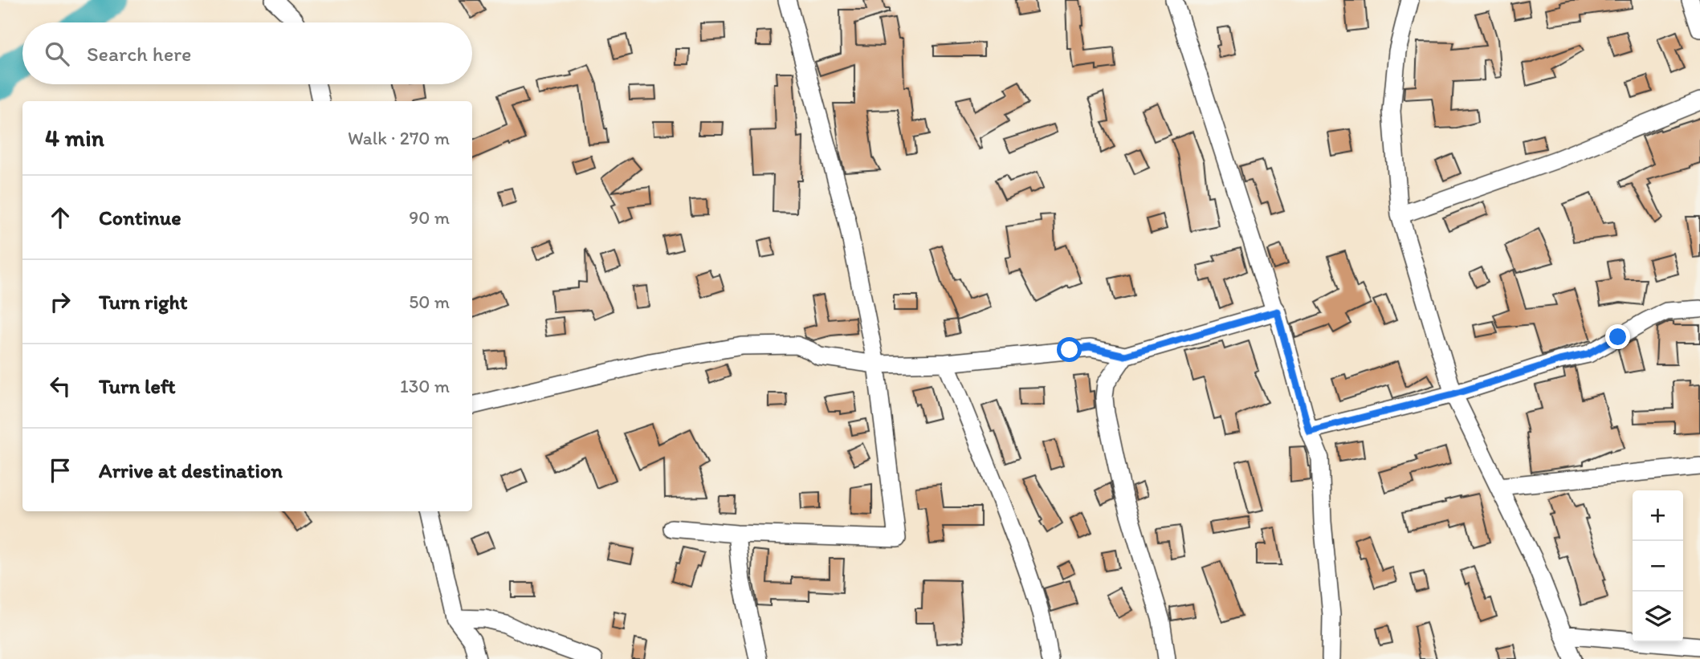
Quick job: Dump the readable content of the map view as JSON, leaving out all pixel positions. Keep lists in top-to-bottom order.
{
  "page": {
    "search": "Search here",
    "heading": ["4 min", "Walk · 270 m"],
    "list": [
      ["Continue", "90 m"],
      ["Turn right", "50 m"],
      ["Turn left", "130 m"],
      "Arrive at destination"
    ],
    "map_buttons": ["+", "−"]
  }
}
